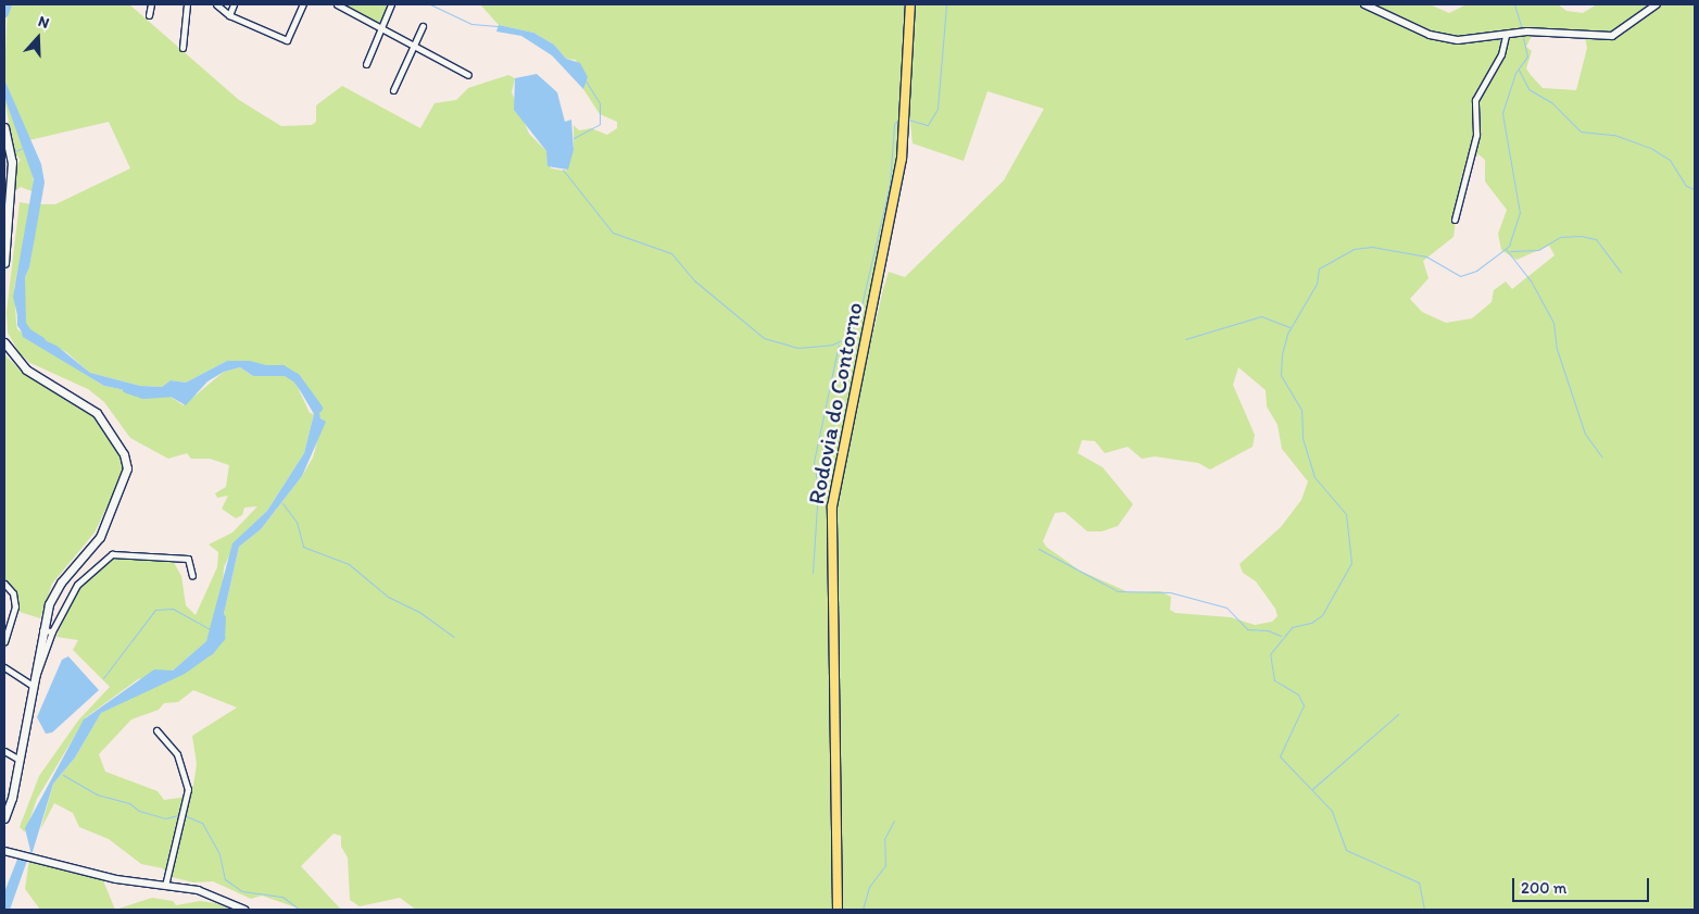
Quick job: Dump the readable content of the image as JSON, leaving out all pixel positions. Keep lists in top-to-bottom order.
{
  "streets": {
    "main road": ["Rodovia do Contorno"]
  },
  "scale_bar": "200 m",
  "north": "top"
}
